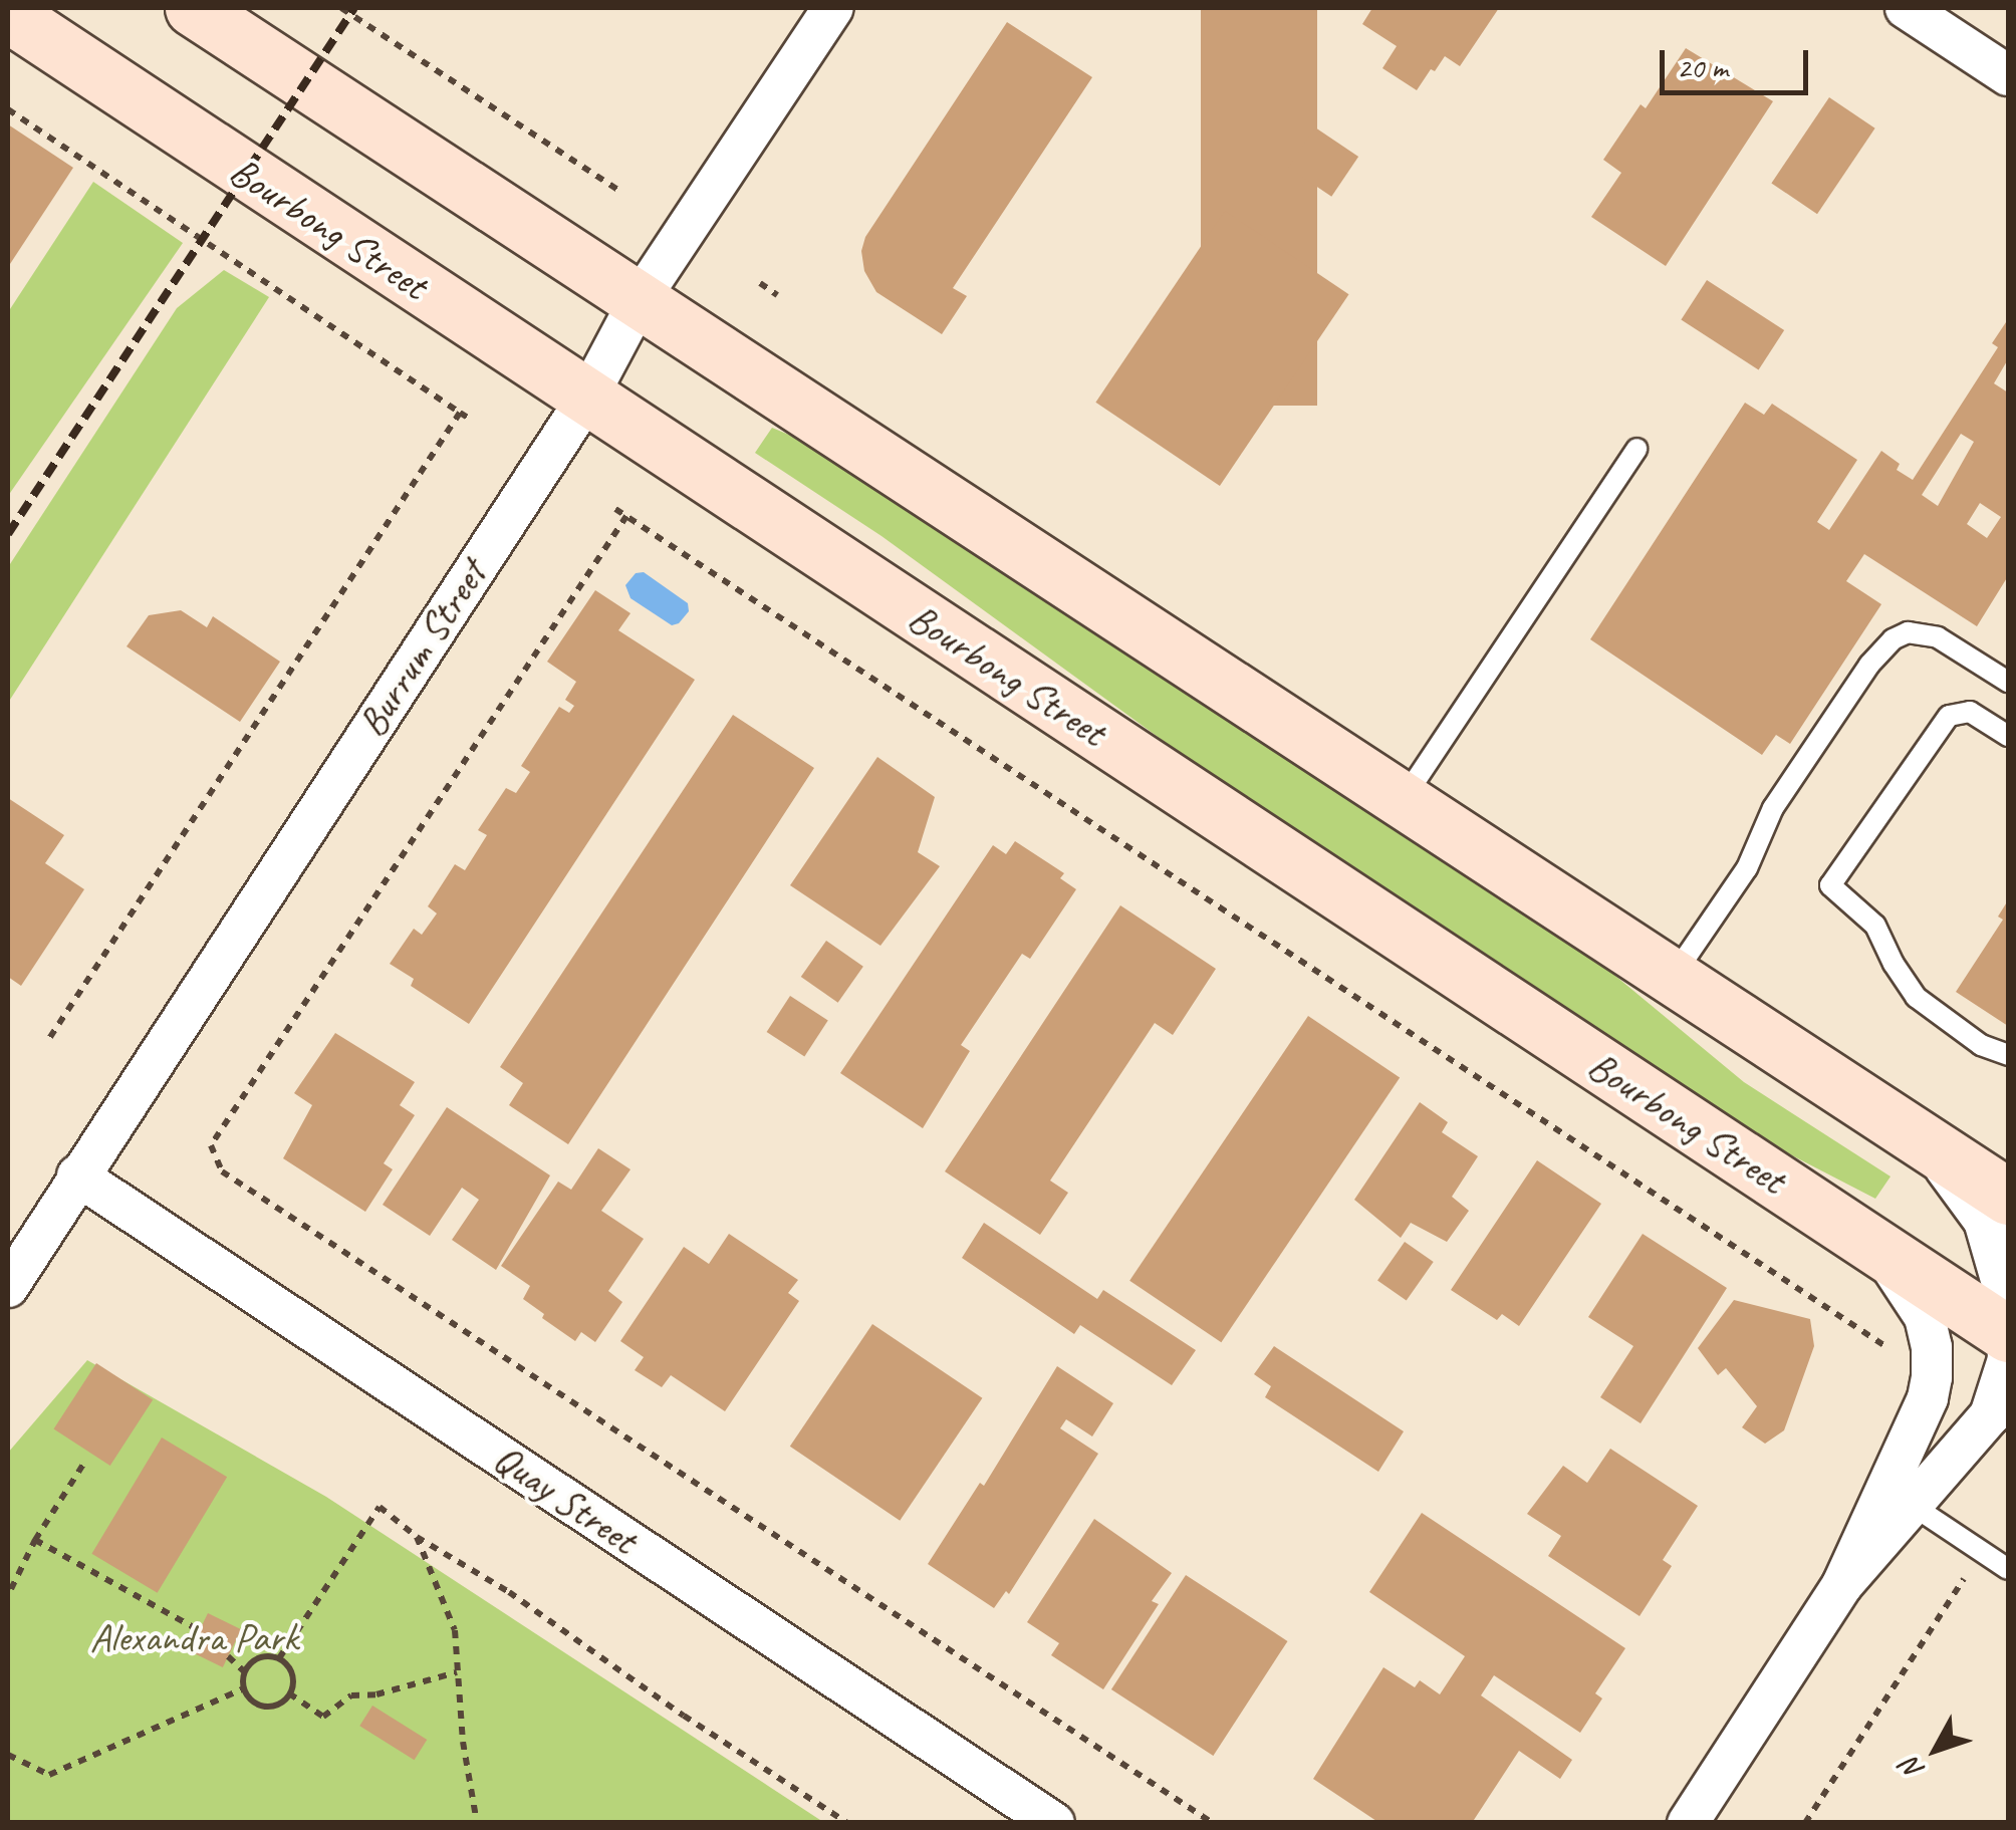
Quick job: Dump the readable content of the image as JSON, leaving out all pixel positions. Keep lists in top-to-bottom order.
{
  "streets": {
    "main road": ["Bourbong Street"],
    "street": ["Burrum Street", "Quay Street"]
  },
  "crossings": [
    ["Bourbong Street", "Burrum Street"],
    ["Burrum Street", "Quay Street"]
  ],
  "parks": ["Alexandra Park"],
  "scale_bar": "20 m",
  "north": "bottom left"
}
